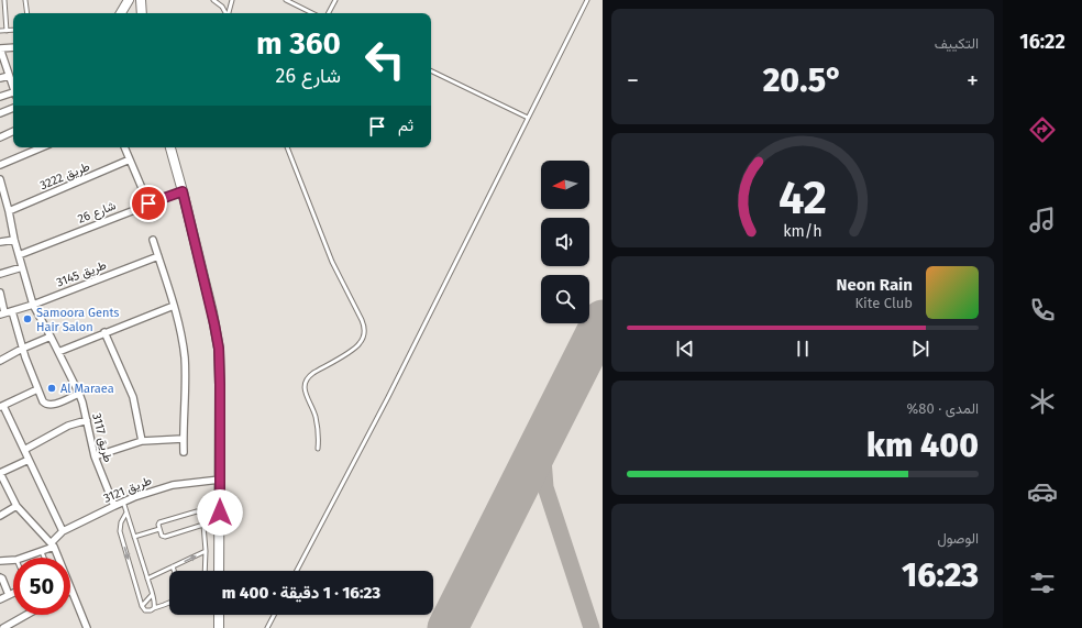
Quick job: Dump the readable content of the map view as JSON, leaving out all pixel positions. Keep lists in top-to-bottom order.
{
  "streets": {
    "street": [
      "طريق 3222",
      "شارع 26",
      "طريق 3145",
      "طريق 3117",
      "طريق 3121"
    ]
  },
  "crossings": [
    ["طريق 3222", "طريق 3117"],
    ["شارع 26", "طريق 3117"],
    ["طريق 3145", "طريق 3117"],
    ["طريق 3117", "طريق 3121"]
  ],
  "places": ["Samoora Gents Hair Salon", "Al Maraea"],
  "north": "left",
  "page": {
    "tabs": "16:22",
    "tile": [
      "التكييف",
      ["المدى · 80%", "400 km"],
      ["الوصول", "16:23"]
    ],
    "turn": ["360 m", "شارع 26"],
    "heat": ["−", "20.5°", "+"],
    "then": "ثم",
    "song": ["Neon Rain", "Kite Club"],
    "limit": "50",
    "trip": "16:23 · 1 دقيقة · 400 m",
    "gauge": ["42", "km/h"]
  }
}
